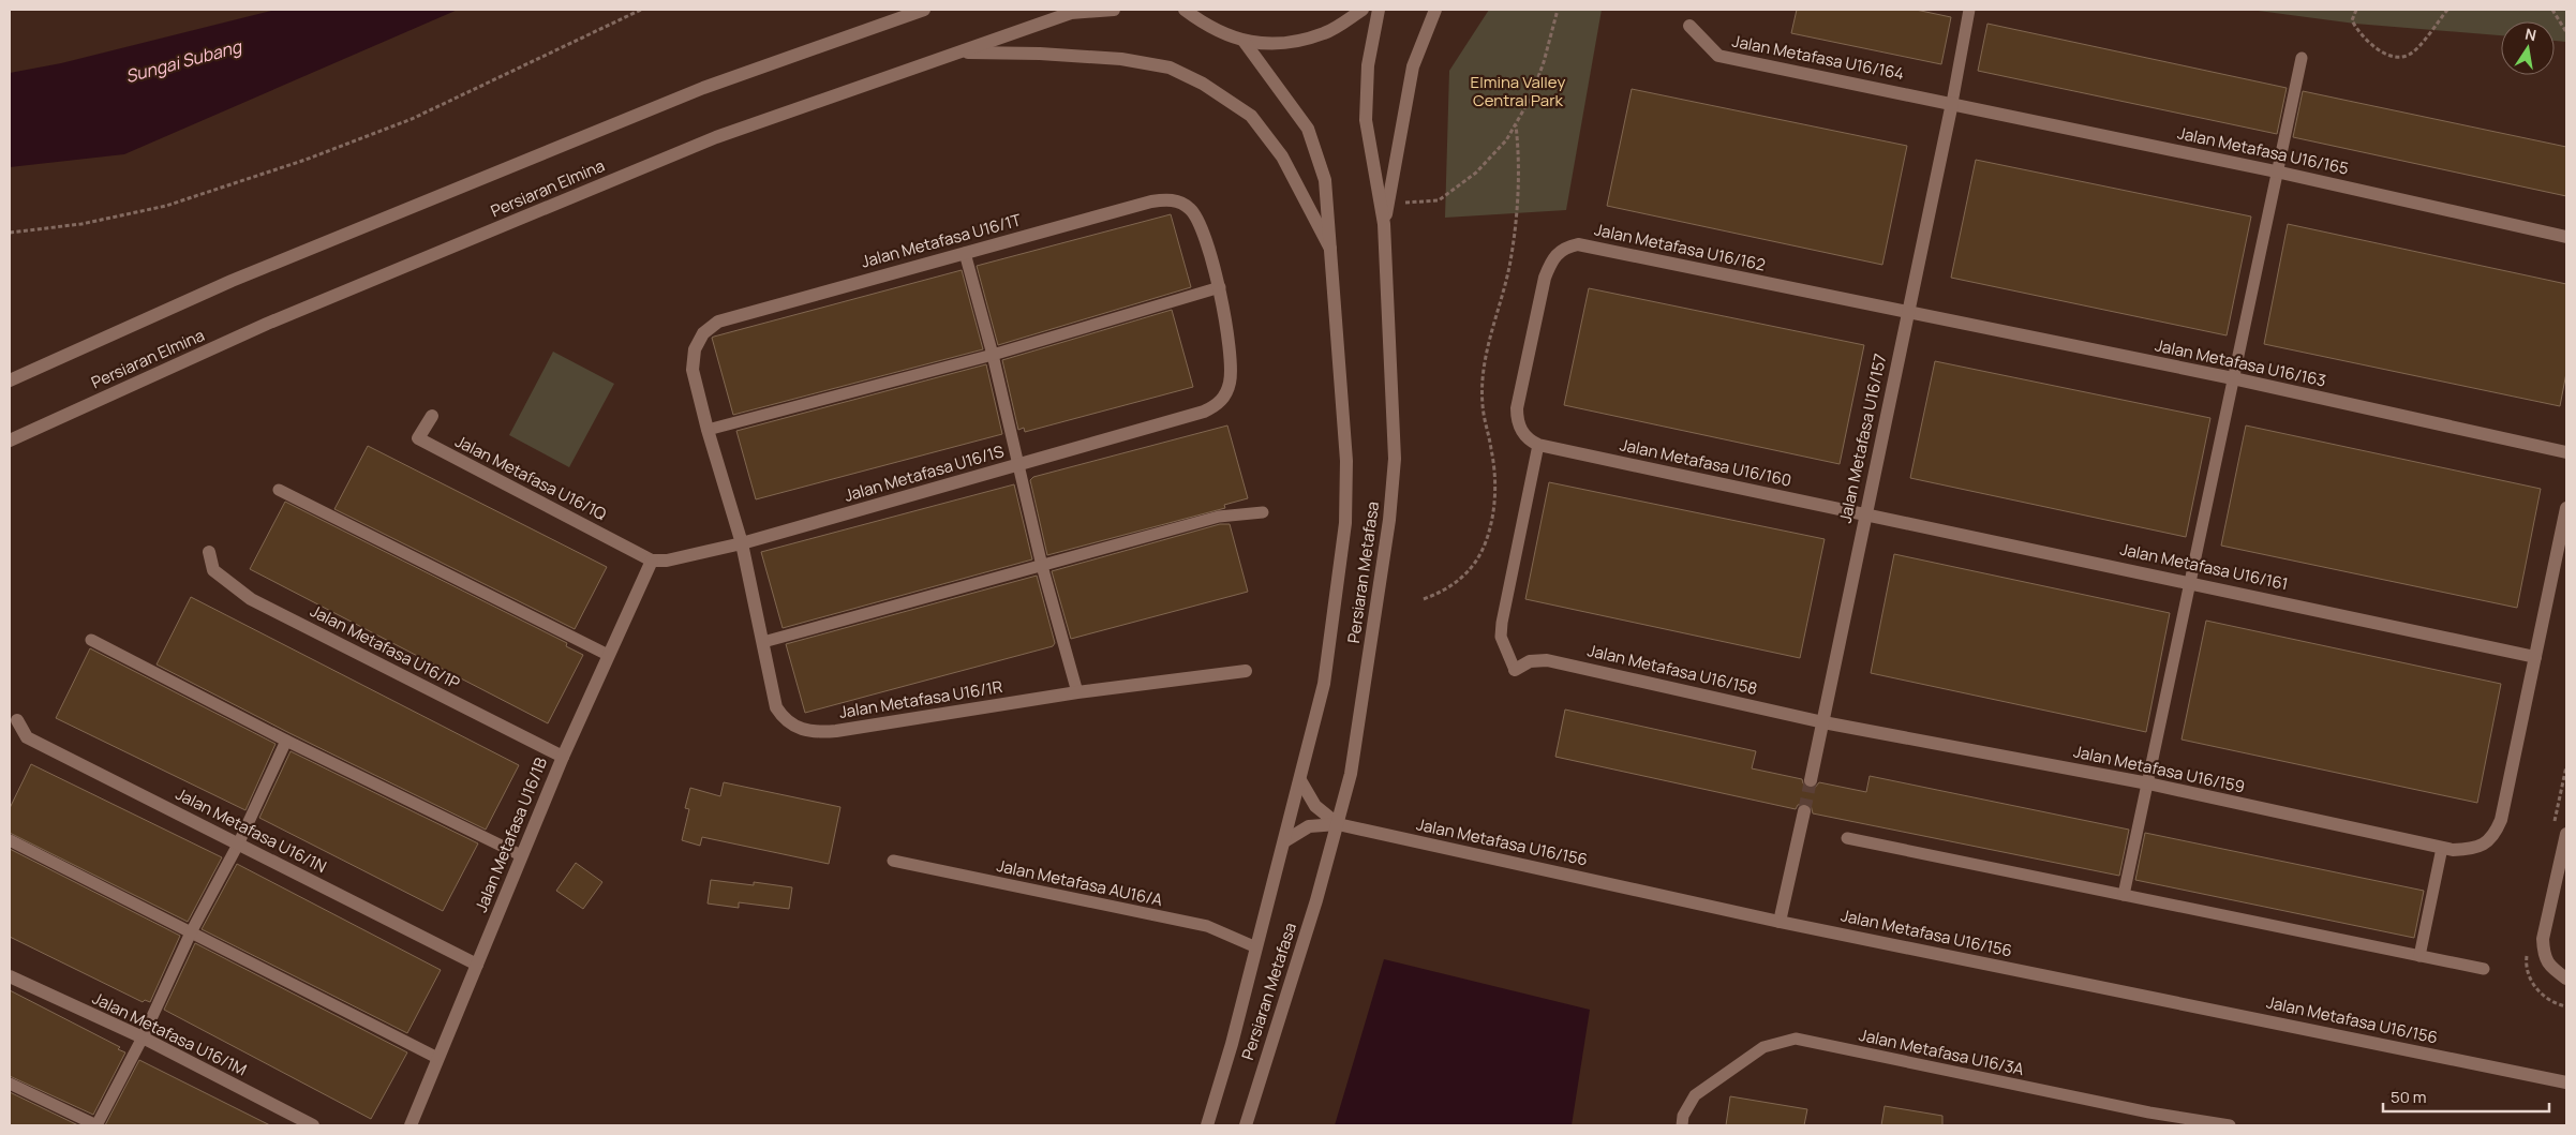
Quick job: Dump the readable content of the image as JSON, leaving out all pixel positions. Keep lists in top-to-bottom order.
{
  "streets": {
    "street": [
      "Jalan Metafasa U16/164",
      "Jalan Metafasa U16/165",
      "Persiaran Elmina",
      "Jalan Metafasa U16/1T",
      "Jalan Metafasa U16/162",
      "Jalan Metafasa U16/163",
      "Jalan Metafasa U16/157",
      "Jalan Metafasa U16/160",
      "Jalan Metafasa U16/1S",
      "Jalan Metafasa U16/1Q",
      "Jalan Metafasa U16/161",
      "Persiaran Metafasa",
      "Jalan Metafasa U16/1P",
      "Jalan Metafasa U16/158",
      "Jalan Metafasa U16/1R",
      "Jalan Metafasa U16/159",
      "Jalan Metafasa U16/1N",
      "Jalan Metafasa U16/1B",
      "Jalan Metafasa U16/156",
      "Jalan Metafasa U16/1M"
    ],
    "lane": ["Jalan Metafasa AU16/A", "Jalan Metafasa U16/3A"]
  },
  "crossings": [
    ["Jalan Metafasa U16/164", "Jalan Metafasa U16/165"],
    ["Jalan Metafasa U16/164", "Jalan Metafasa U16/157"],
    ["Jalan Metafasa U16/165", "Jalan Metafasa U16/157"],
    ["Jalan Metafasa U16/1T", "Jalan Metafasa U16/1S"],
    ["Jalan Metafasa U16/1T", "Jalan Metafasa U16/1R"],
    ["Jalan Metafasa U16/162", "Jalan Metafasa U16/163"],
    ["Jalan Metafasa U16/162", "Jalan Metafasa U16/157"],
    ["Jalan Metafasa U16/162", "Jalan Metafasa U16/160"],
    ["Jalan Metafasa U16/163", "Jalan Metafasa U16/157"],
    ["Jalan Metafasa U16/157", "Jalan Metafasa U16/160"],
    ["Jalan Metafasa U16/157", "Jalan Metafasa U16/161"],
    ["Jalan Metafasa U16/157", "Jalan Metafasa U16/158"],
    ["Jalan Metafasa U16/157", "Jalan Metafasa U16/159"],
    ["Jalan Metafasa U16/160", "Jalan Metafasa U16/161"],
    ["Jalan Metafasa U16/1S", "Jalan Metafasa U16/1Q"],
    ["Jalan Metafasa U16/1S", "Jalan Metafasa U16/1R"],
    ["Jalan Metafasa U16/1S", "Jalan Metafasa U16/1B"],
    ["Jalan Metafasa U16/1Q", "Jalan Metafasa U16/1B"],
    ["Jalan Metafasa U16/161", "Jalan Metafasa U16/159"],
    ["Persiaran Metafasa", "Jalan Metafasa U16/156"],
    ["Persiaran Metafasa", "Jalan Metafasa AU16/A"],
    ["Jalan Metafasa U16/1P", "Jalan Metafasa U16/1B"],
    ["Jalan Metafasa U16/158", "Jalan Metafasa U16/159"],
    ["Jalan Metafasa U16/1N", "Jalan Metafasa U16/1B"]
  ],
  "water": ["Sungai Subang"],
  "parks": ["Elmina Valley Central Park"],
  "scale_bar": "50 m",
  "north": "top"
}
